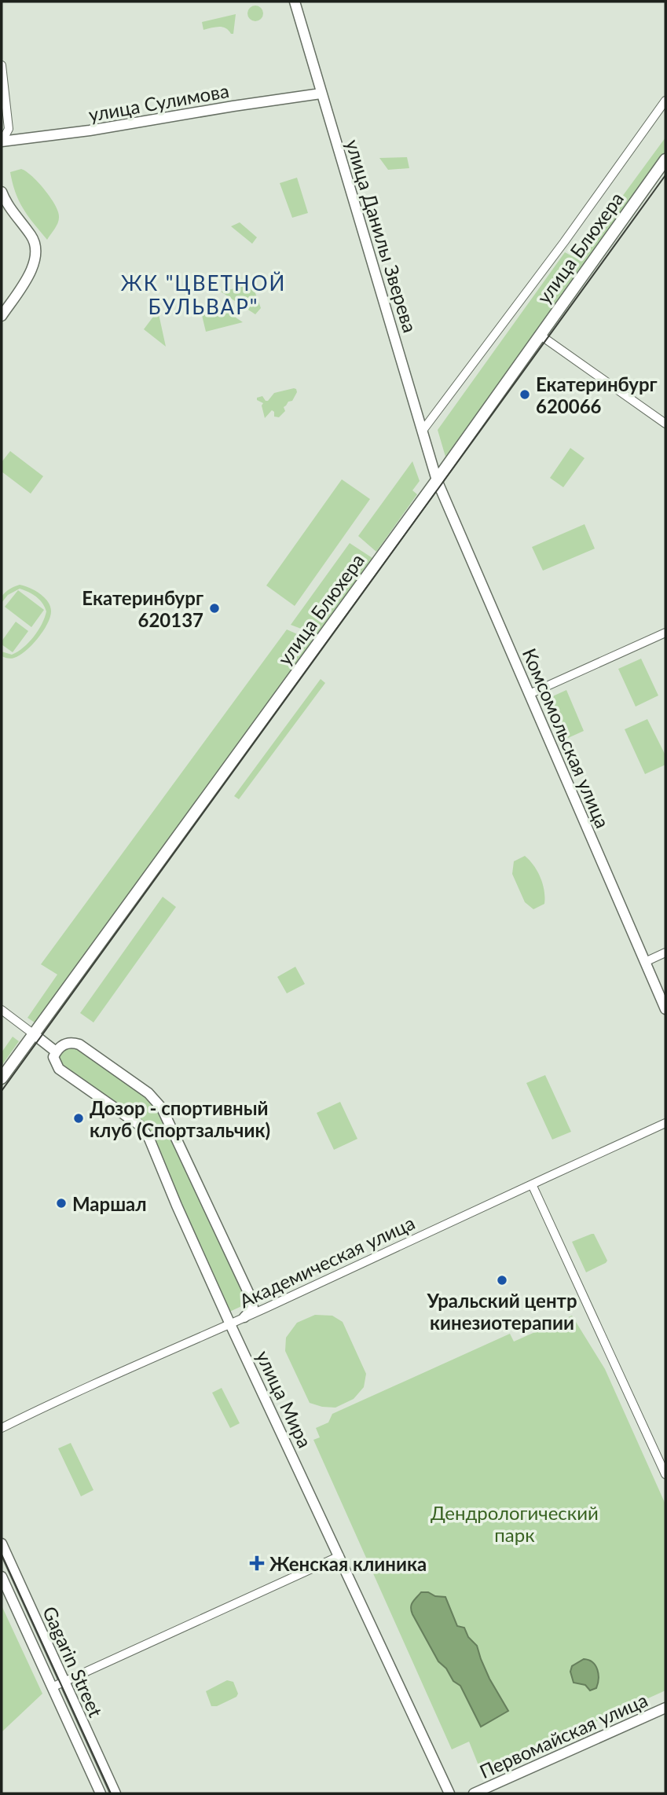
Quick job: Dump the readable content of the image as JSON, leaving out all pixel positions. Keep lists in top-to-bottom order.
{
  "streets": {
    "main road": [
      "улица Сулимова",
      "улица Данилы Зверева",
      "улица Блюхера",
      "Комсомольская улица",
      "улица Мира",
      "Gagarin Street",
      "Первомайская улица"
    ],
    "street": ["Академическая улица"]
  },
  "crossings": [
    ["улица Сулимова", "улица Данилы Зверева"],
    ["улица Данилы Зверева", "улица Блюхера"],
    ["улица Данилы Зверева", "Комсомольская улица"],
    ["улица Блюхера", "Комсомольская улица"],
    ["улица Блюхера", "улица Мира"],
    ["Академическая улица", "улица Мира"]
  ],
  "districts": ["ЖК \"ЦВЕТНОЙ БУЛЬВАР\""],
  "parks": ["Дендрологический парк"],
  "places": {
    "other": [
      "Екатеринбург 620066",
      "Екатеринбург 620137",
      "Дозор - спортивный клуб (Спортзальчик)",
      "Маршал",
      "Уральский центр кинезиотерапии"
    ],
    "health": ["Женская клиника"]
  }
}
